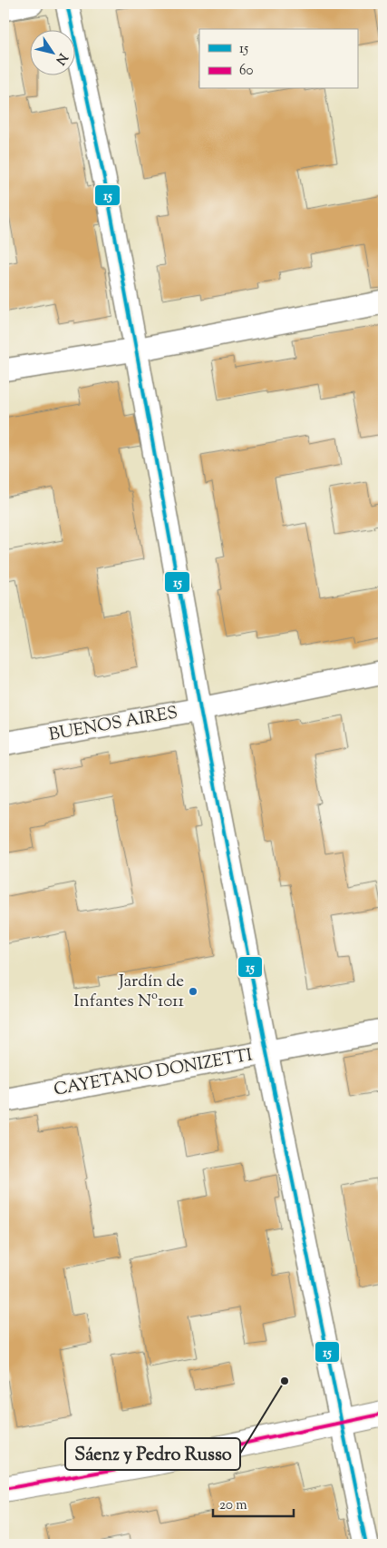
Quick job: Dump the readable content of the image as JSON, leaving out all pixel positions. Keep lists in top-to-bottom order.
{
  "streets": {
    "street": ["BUENOS AIRES", "CAYETANO DONIZETTI"]
  },
  "places": ["Jardín de Infantes Nº1011", "Sáenz y Pedro Russo"],
  "lines": ["transit line 15", "transit line 60"],
  "legend": ["15", "60"],
  "scale_bar": "20 m",
  "north": "bottom right"
}
